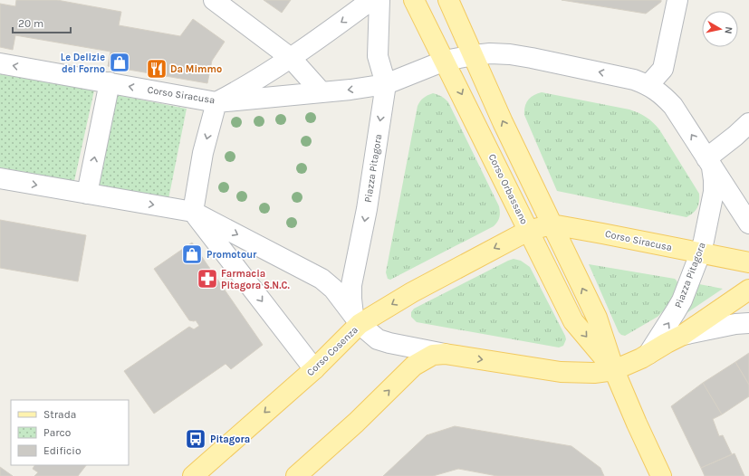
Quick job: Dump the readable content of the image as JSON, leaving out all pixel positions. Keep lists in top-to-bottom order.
{
  "streets": {
    "main road": ["Corso Siracusa", "Corso Orbassano", "Corso Cosenza"],
    "street": ["Piazza Pitagora"]
  },
  "crossings": [
    ["Corso Siracusa", "Piazza Pitagora"],
    ["Corso Siracusa", "Corso Orbassano"],
    ["Corso Siracusa", "Corso Cosenza"],
    ["Piazza Pitagora", "Corso Orbassano"],
    ["Piazza Pitagora", "Corso Cosenza"],
    ["Corso Orbassano", "Corso Cosenza"]
  ],
  "places": {
    "shop": ["Le Delizie del Forno", "Promotour"],
    "restaurant": ["Da Mimmo"],
    "pharmacy": ["Farmacia Pitagora S.N.C."],
    "bus stop": ["Pitagora"]
  },
  "legend": ["Strada", "Parco", "Edificio"],
  "scale_bar": "20 m",
  "north": "right"
}
